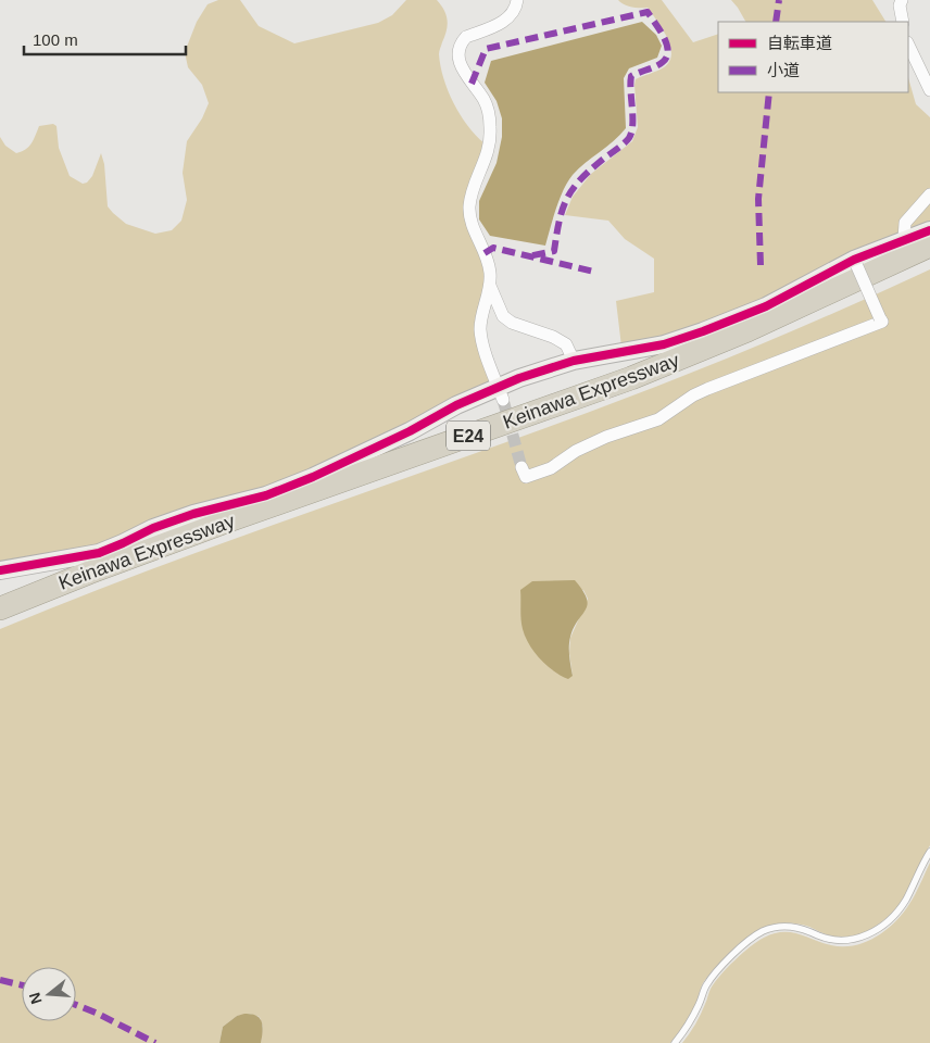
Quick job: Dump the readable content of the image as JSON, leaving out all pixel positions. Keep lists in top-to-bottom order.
{
  "streets": {
    "highway": ["Keinawa Expressway", "E24"]
  },
  "legend": ["自転車道", "小道"],
  "scale_bar": "100 m",
  "north": "left"
}
